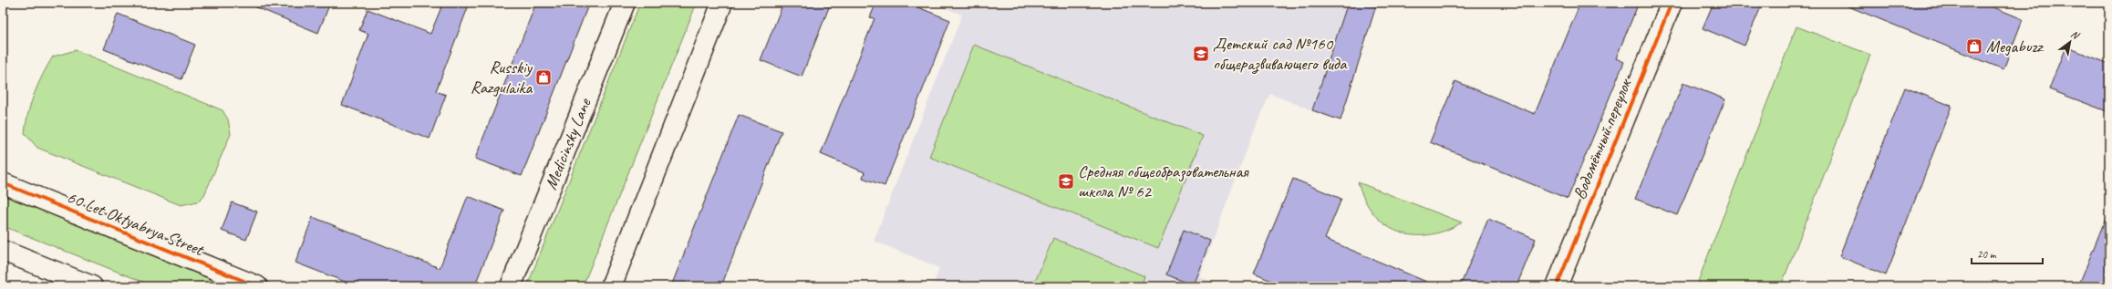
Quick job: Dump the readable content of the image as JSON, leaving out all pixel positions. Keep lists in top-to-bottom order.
{
  "streets": {
    "street": ["Водомётный переулок", "Medicinsky Lane", "60 Let Oktyabrya Street"]
  },
  "places": {
    "shop": ["Megabuzz", "Russkiy Razgulaika"],
    "school or university": ["Детский сад №160 общеразвивающего вида", "Средняя общеобразовательная школа № 62"]
  },
  "scale_bar": "20 m",
  "north": "top right"
}
